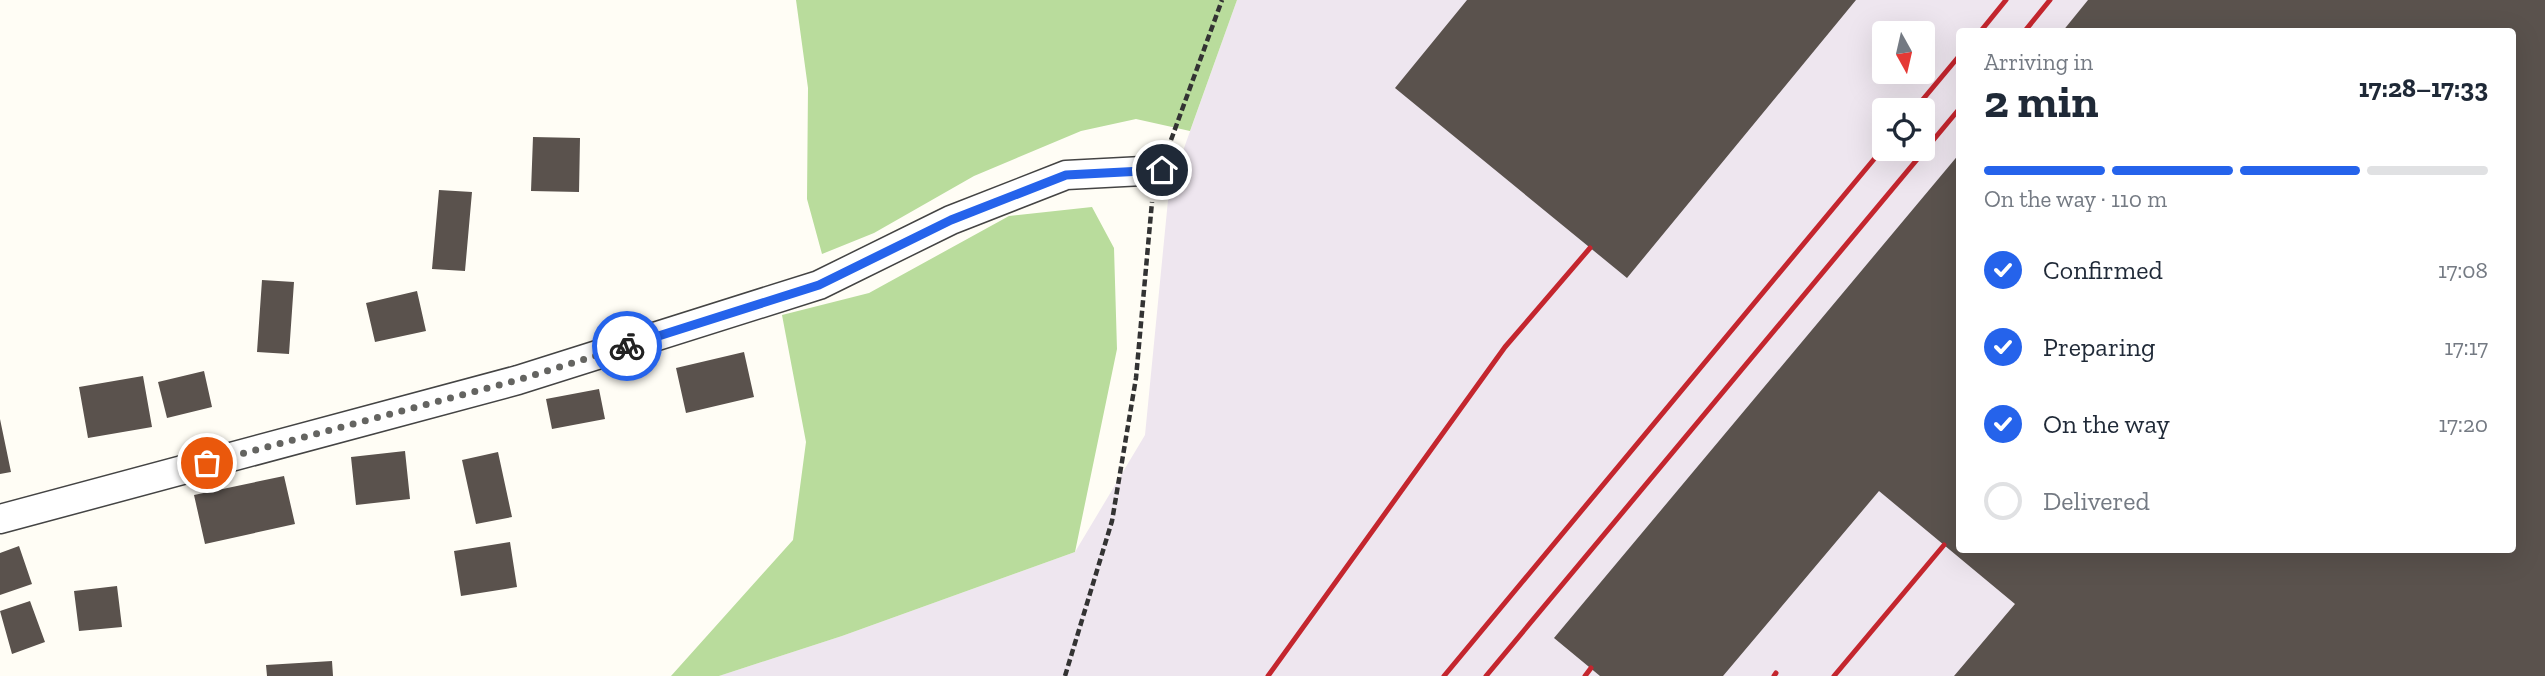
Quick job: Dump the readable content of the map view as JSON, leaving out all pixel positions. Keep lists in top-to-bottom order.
{
  "north": "bottom",
  "page": {
    "heading": ["2 min", "Arriving in", "17:28–17:33"],
    "bar": "On the way · 110 m",
    "list": [
      ["Confirmed", "17:08"],
      ["Preparing", "17:17"],
      ["On the way", "17:20"],
      "Delivered"
    ]
  }
}
